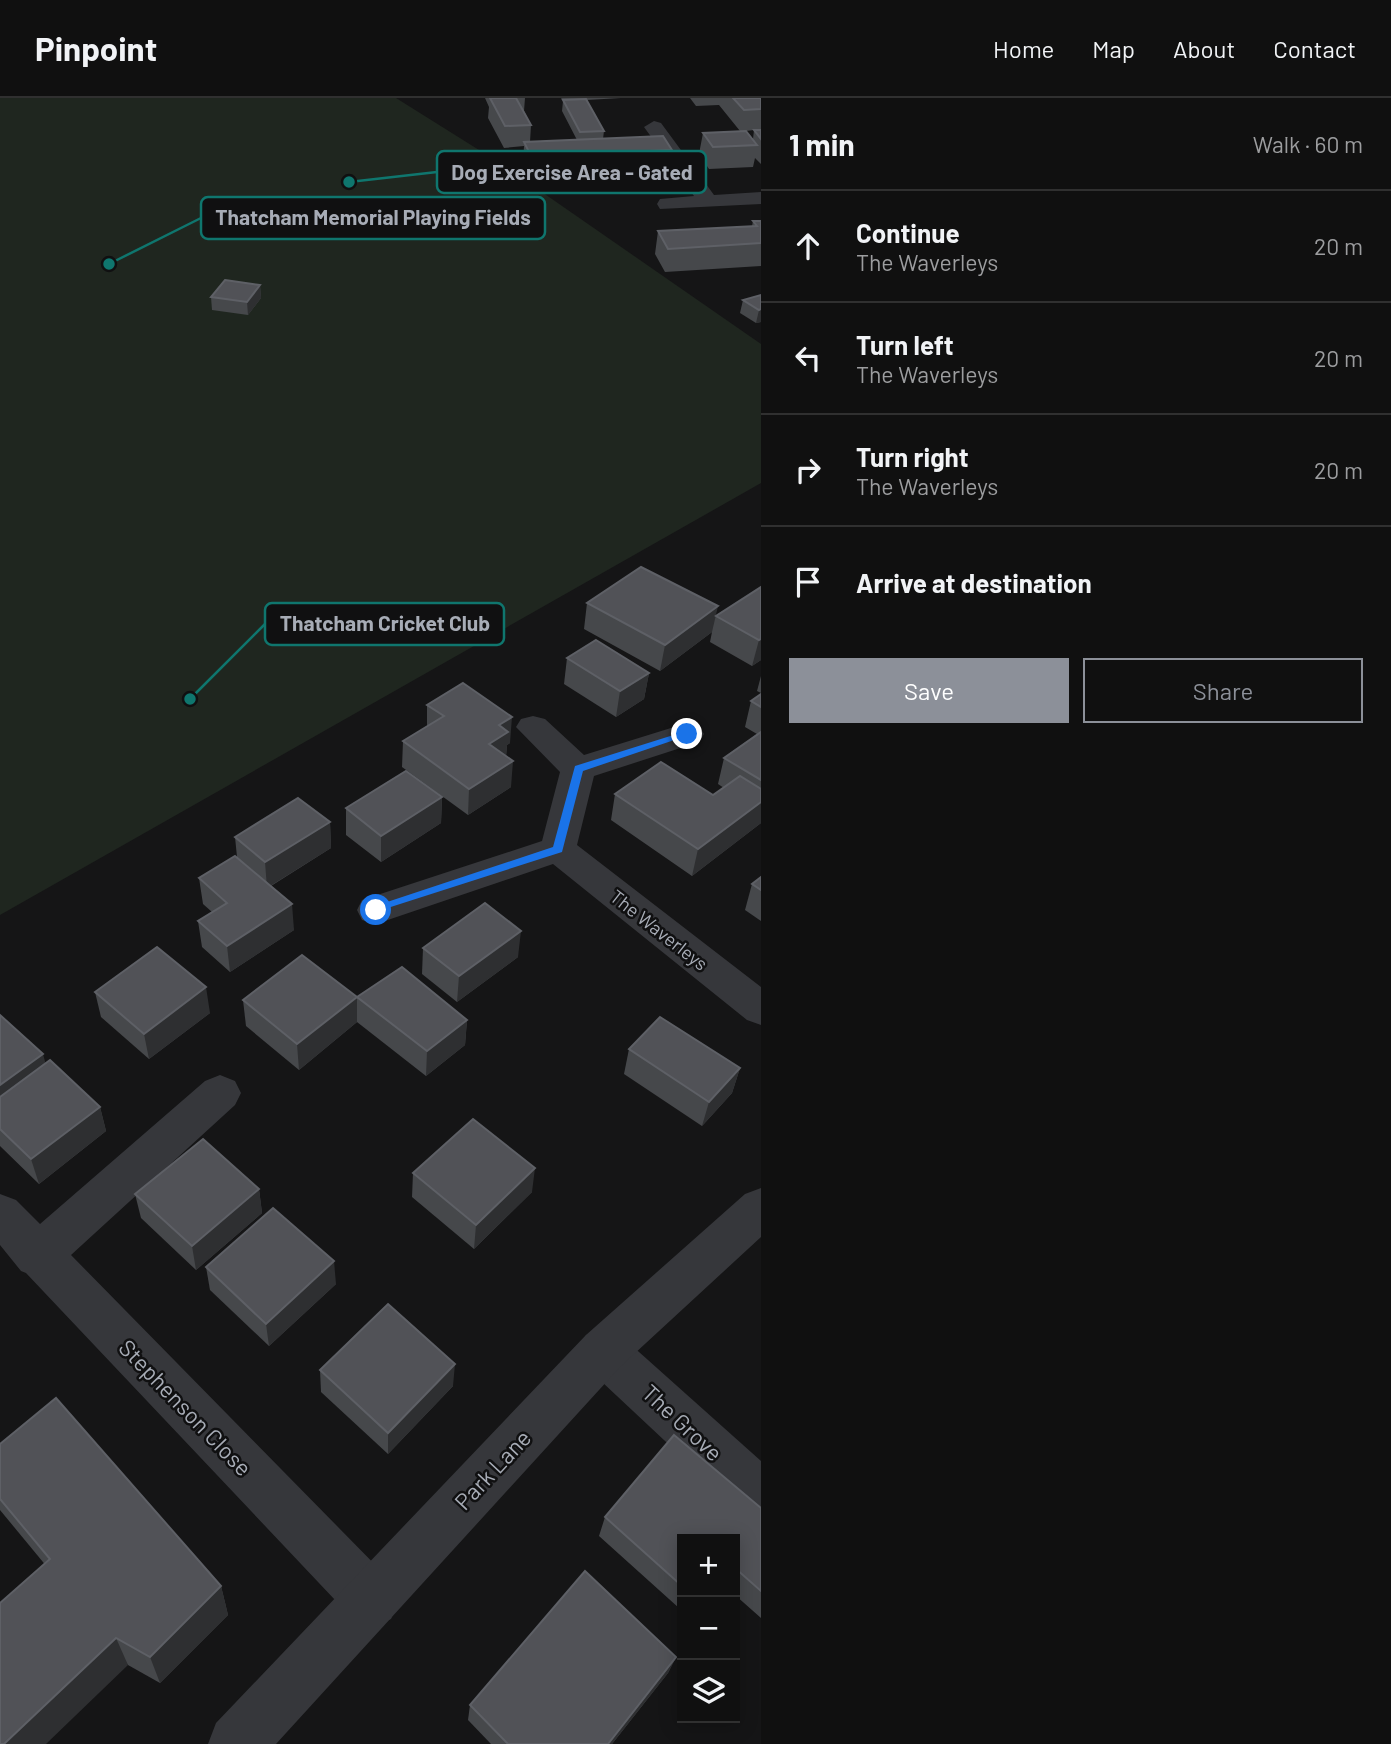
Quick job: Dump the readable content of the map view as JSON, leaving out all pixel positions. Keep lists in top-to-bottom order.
{
  "streets": {
    "street": [
      "The Waverleys",
      "Stephenson Close",
      "The Grove",
      "Park Lane"
    ]
  },
  "crossings": [
    ["Stephenson Close", "Park Lane"],
    ["The Grove", "Park Lane"]
  ],
  "places": ["Dog Exercise Area - Gated", "Thatcham Memorial Playing Fields", "Thatcham Cricket Club"],
  "page": {
    "header": "Pinpoint",
    "nav": [
      "Home",
      "Map",
      "About",
      "Contact"
    ],
    "heading": ["1 min", "Walk · 60 m"],
    "list": [
      ["Continue", "The Waverleys", "20 m"],
      ["Turn left", "The Waverleys", "20 m"],
      ["Turn right", "The Waverleys", "20 m"],
      "Arrive at destination"
    ],
    "buttons": ["Save", "Share"],
    "map_buttons": ["+", "−"]
  }
}
